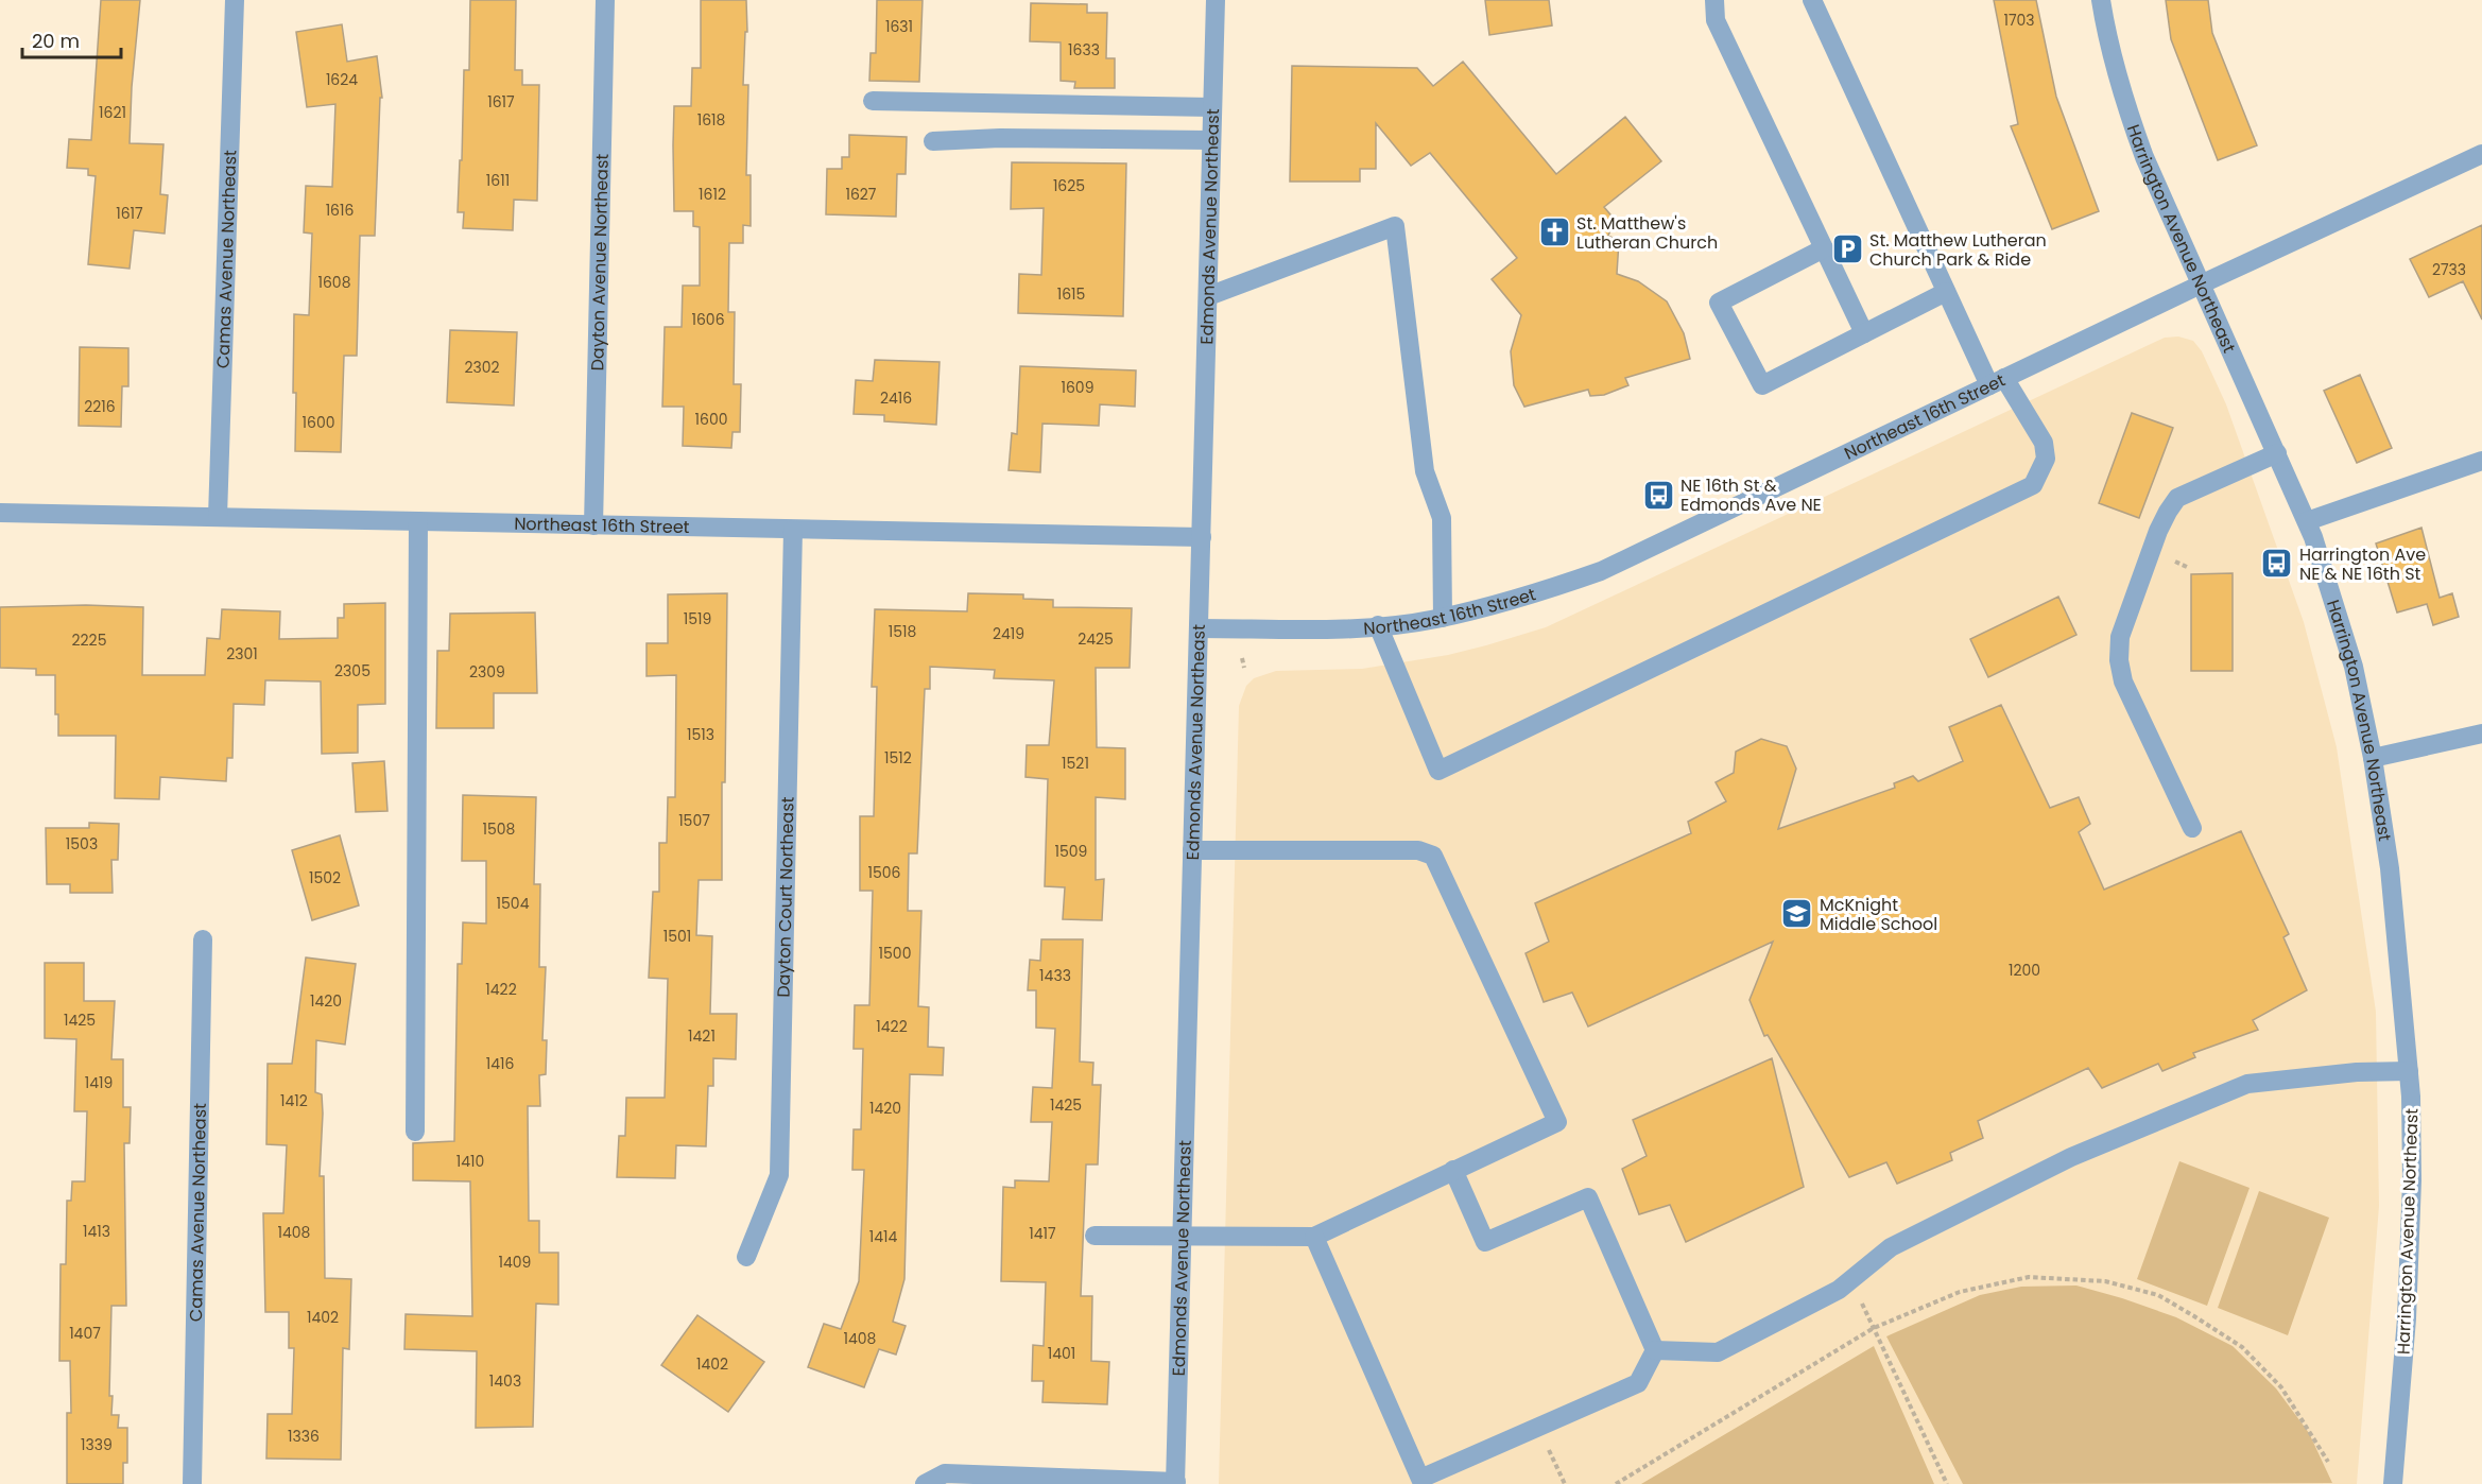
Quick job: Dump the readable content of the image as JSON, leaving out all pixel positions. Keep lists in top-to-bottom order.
{
  "streets": {
    "street": [
      "Edmonds Avenue Northeast",
      "Harrington Avenue Northeast",
      "Camas Avenue Northeast",
      "Dayton Avenue Northeast",
      "Northeast 16th Street",
      "Dayton Court Northeast"
    ]
  },
  "crossings": [
    ["Edmonds Avenue Northeast", "Northeast 16th Street"],
    ["Harrington Avenue Northeast", "Northeast 16th Street"],
    ["Camas Avenue Northeast", "Northeast 16th Street"],
    ["Dayton Avenue Northeast", "Northeast 16th Street"],
    ["Northeast 16th Street", "Dayton Court Northeast"]
  ],
  "places": {
    "church": ["St. Matthew's Lutheran Church"],
    "parking": ["St. Matthew Lutheran Church Park & Ride"],
    "bus stop": ["NE 16th St & Edmonds Ave NE", "Harrington Ave NE & NE 16th St"],
    "school or university": ["McKnight Middle School"]
  },
  "house_numbers": [
    "1703",
    "1631",
    "1633",
    "1624",
    "1617",
    "1621",
    "1618",
    "1611",
    "1625",
    "1612",
    "1627",
    "1616",
    "1617",
    "2733",
    "1608",
    "1615",
    "1606",
    "2302",
    "1609",
    "2416",
    "2216",
    "1600",
    "1600",
    "1519",
    "1518",
    "2419",
    "2425",
    "2225",
    "2301",
    "2305",
    "2309",
    "1513",
    "1512",
    "1521",
    "1507",
    "1508",
    "1503",
    "1509",
    "1506",
    "1502",
    "1504",
    "1501",
    "1500",
    "1200",
    "1433",
    "1422",
    "1420",
    "1425",
    "1422",
    "1421",
    "1416",
    "1419",
    "1412",
    "1425",
    "1420",
    "1410",
    "1413",
    "1408",
    "1417",
    "1414",
    "1409",
    "1402",
    "1407",
    "1408",
    "1401",
    "1402",
    "1403",
    "1336",
    "1339"
  ],
  "scale_bar": "20 m"
}
